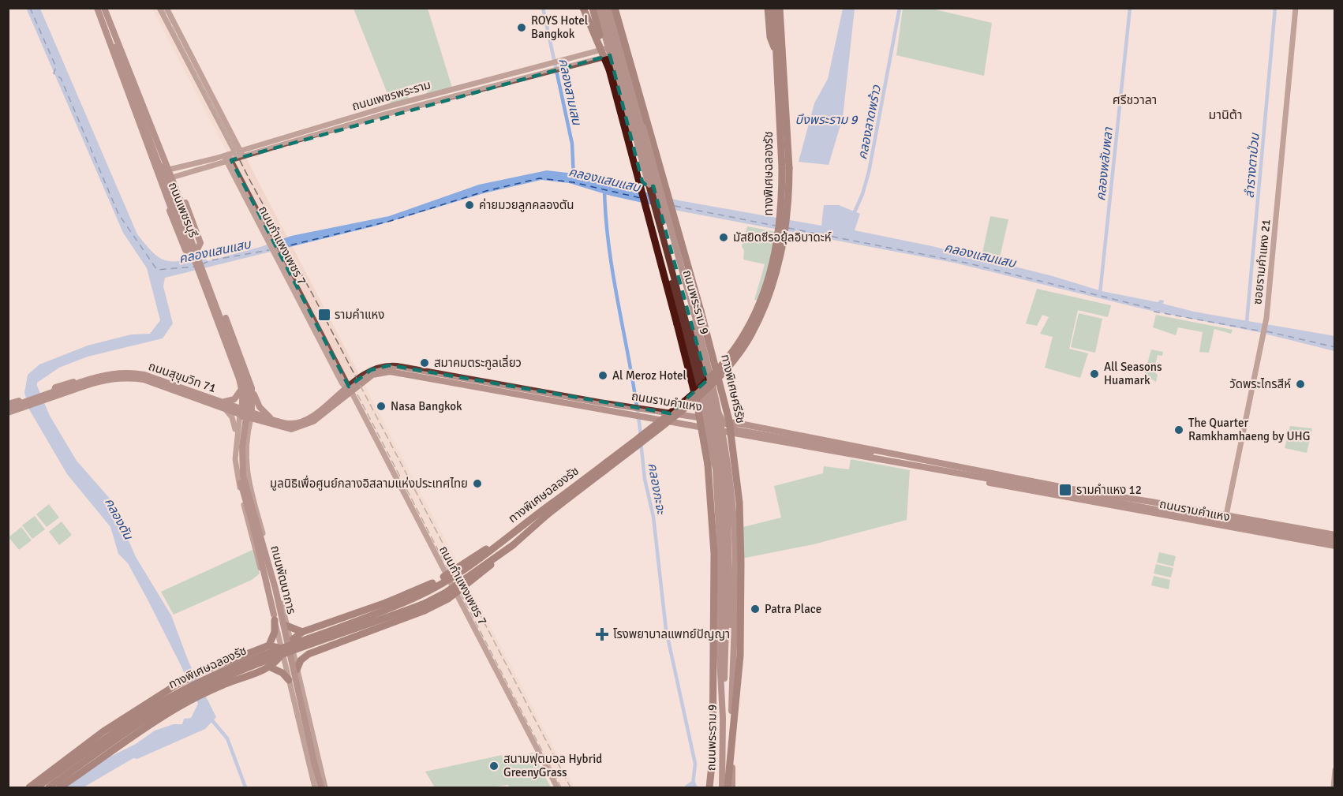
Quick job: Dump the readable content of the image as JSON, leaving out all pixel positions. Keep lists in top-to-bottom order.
{
  "streets": {
    "highway": ["ทางพิเศษฉลองรัช", "ทางพิเศษศรีรัช"],
    "main road": [
      "ถนนเพชรบุรี",
      "ถนนพระราม 9",
      "ถนนสุขุมวิท 71",
      "ถนนรามคำแหง",
      "ถนนพัฒนาการ"
    ],
    "street": ["ถนนเพชรพระราม", "ถนนกำแพงเพชร 7", "ซอยรามคำแหง 21"]
  },
  "crossings": [
    ["ถนนเพชรพระราม", "ถนนเพชรบุรี"],
    ["ถนนเพชรพระราม", "ถนนกำแพงเพชร 7"],
    ["ถนนเพชรพระราม", "ถนนพระราม 9"],
    ["ถนนเพชรบุรี", "ถนนสุขุมวิท 71"],
    ["ถนนเพชรบุรี", "ถนนรามคำแหง"],
    ["ถนนเพชรบุรี", "ถนนพัฒนาการ"],
    ["ถนนกำแพงเพชร 7", "ถนนรามคำแหง"],
    ["ซอยรามคำแหง 21", "ถนนรามคำแหง"],
    ["ถนนพระราม 9", "ถนนรามคำแหง"],
    ["ถนนสุขุมวิท 71", "ถนนรามคำแหง"],
    ["ถนนสุขุมวิท 71", "ถนนพัฒนาการ"],
    ["ถนนรามคำแหง", "ถนนพัฒนาการ"]
  ],
  "districts": ["ศรีชวาลา", "มานิต้า"],
  "water": [
    "คลองสามเสน",
    "บึงพระราม 9",
    "คลองลาดพร้าว",
    "คลองพลับพลา",
    "ลำรางตาป่วน",
    "คลองแสนแสบ",
    "คลองกะจะ",
    "คลองตัน"
  ],
  "places": {
    "other": [
      "ROYS Hotel Bangkok",
      "ค่ายมวยลูกคลองตัน",
      "มัสยิดซีรอยุ้ลอิบาดะห์",
      "สมาคมตระกูลเลี่ยว",
      "All Seasons Huamark",
      "Al Meroz Hotel",
      "วัดพระไกรสีห์",
      "Nasa Bangkok",
      "The Quarter Ramkhamhaeng by UHG",
      "มูลนิธิเพื่อศูนย์กลางอิสลามแห่งประเทศไทย",
      "Patra Place",
      "สนามฟุตบอล Hybrid GreenyGrass"
    ],
    "transit": ["รามคำแหง", "รามคำแหง 12"],
    "health": ["โรงพยาบาลแพทย์ปัญญา"]
  }
}
